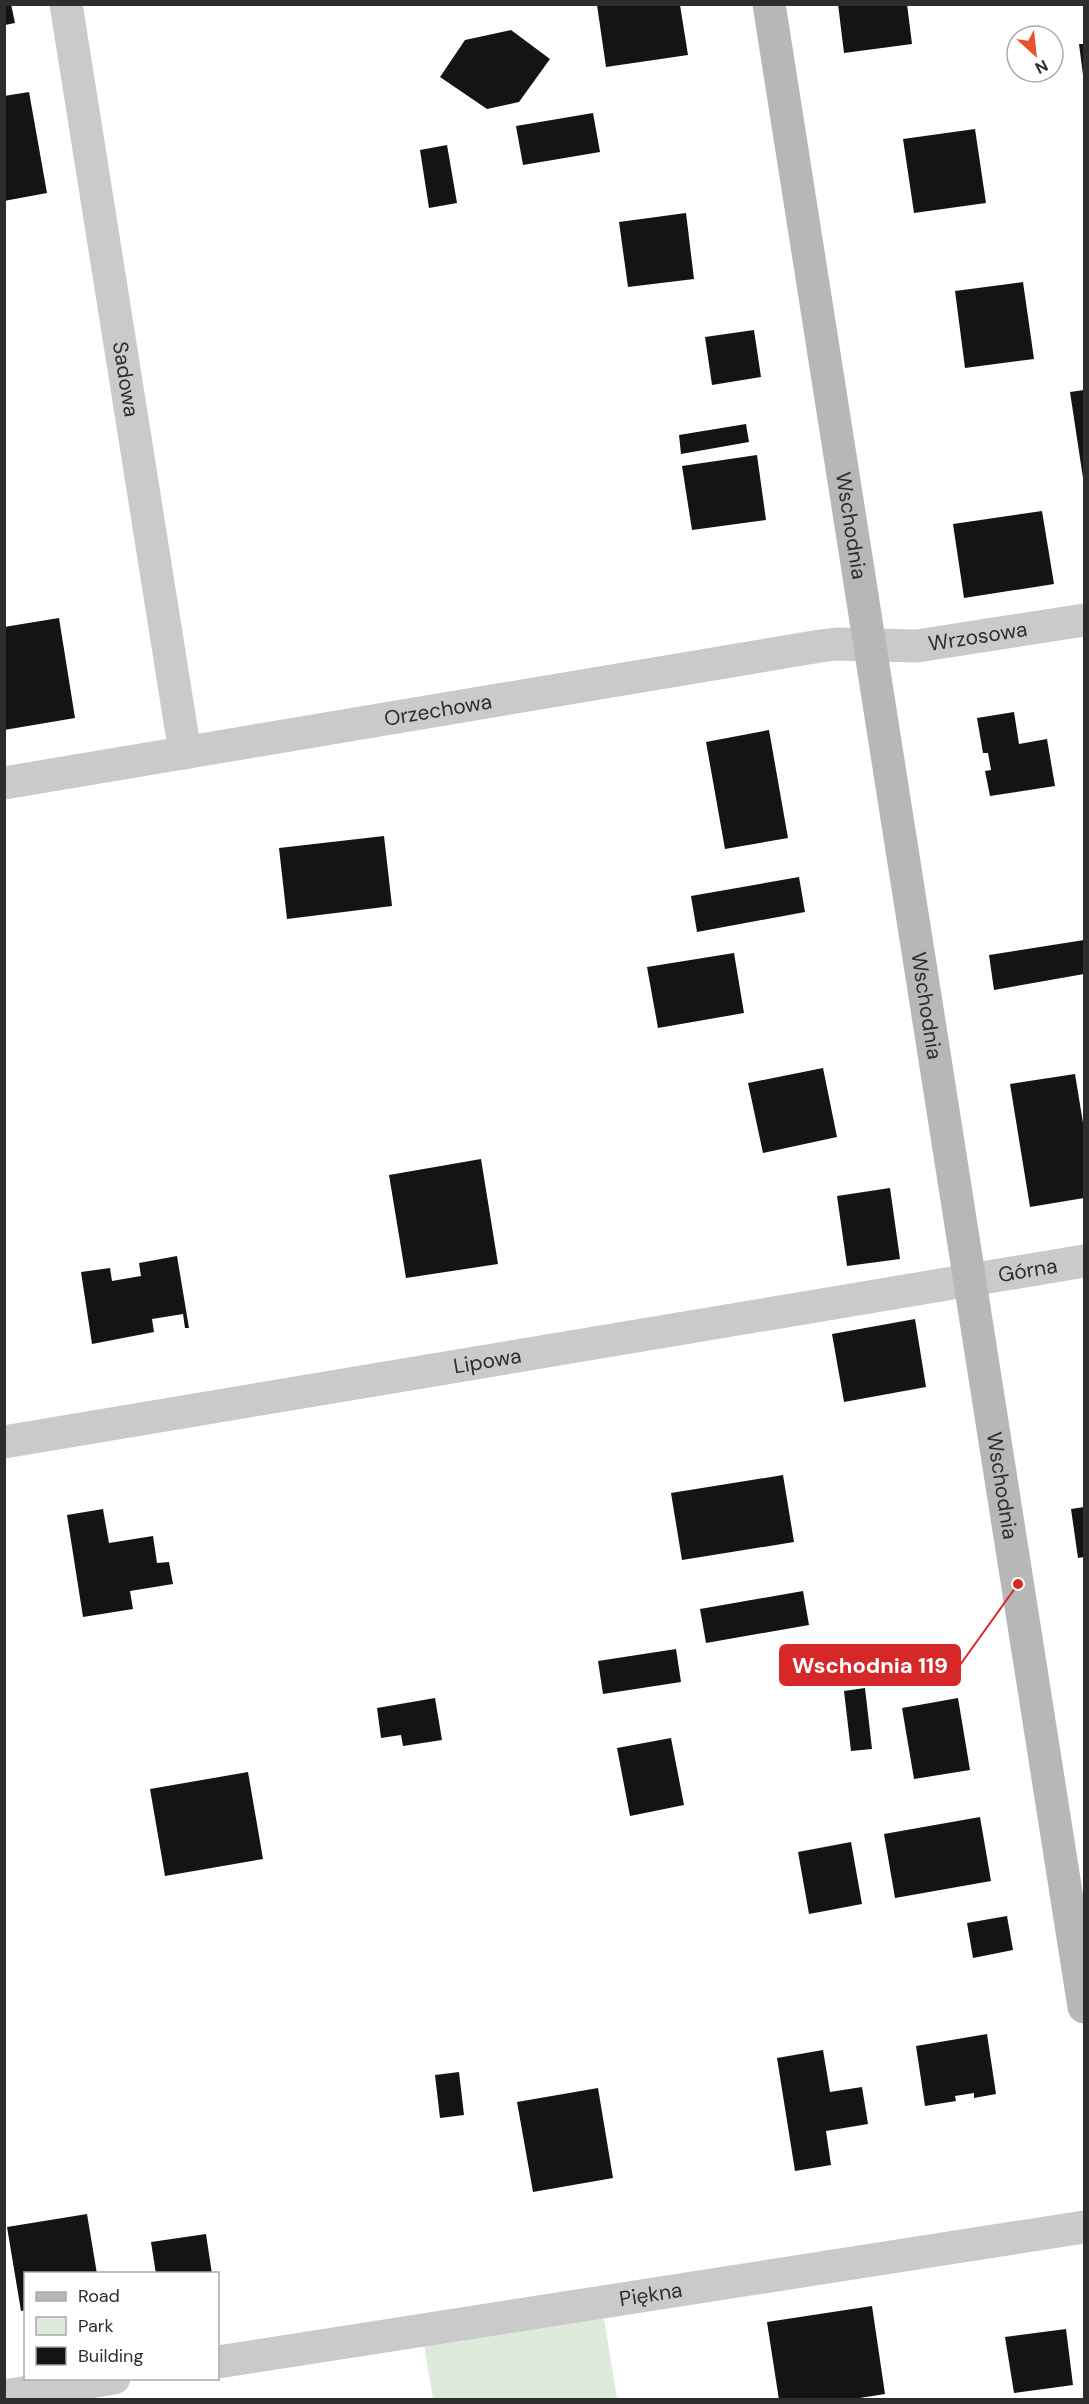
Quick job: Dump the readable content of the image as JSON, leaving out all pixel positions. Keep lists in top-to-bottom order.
{
  "streets": {
    "street": [
      "Sadowa",
      "Wschodnia",
      "Wrzosowa",
      "Orzechowa",
      "Górna",
      "Lipowa",
      "Piękna"
    ]
  },
  "crossings": [
    ["Sadowa", "Orzechowa"],
    ["Wschodnia", "Wrzosowa"],
    ["Wschodnia", "Orzechowa"],
    ["Wschodnia", "Górna"],
    ["Wschodnia", "Lipowa"],
    ["Wrzosowa", "Orzechowa"],
    ["Górna", "Lipowa"]
  ],
  "places": ["Wschodnia 119"],
  "legend": ["Road", "Park", "Building"],
  "north": "bottom right"
}
